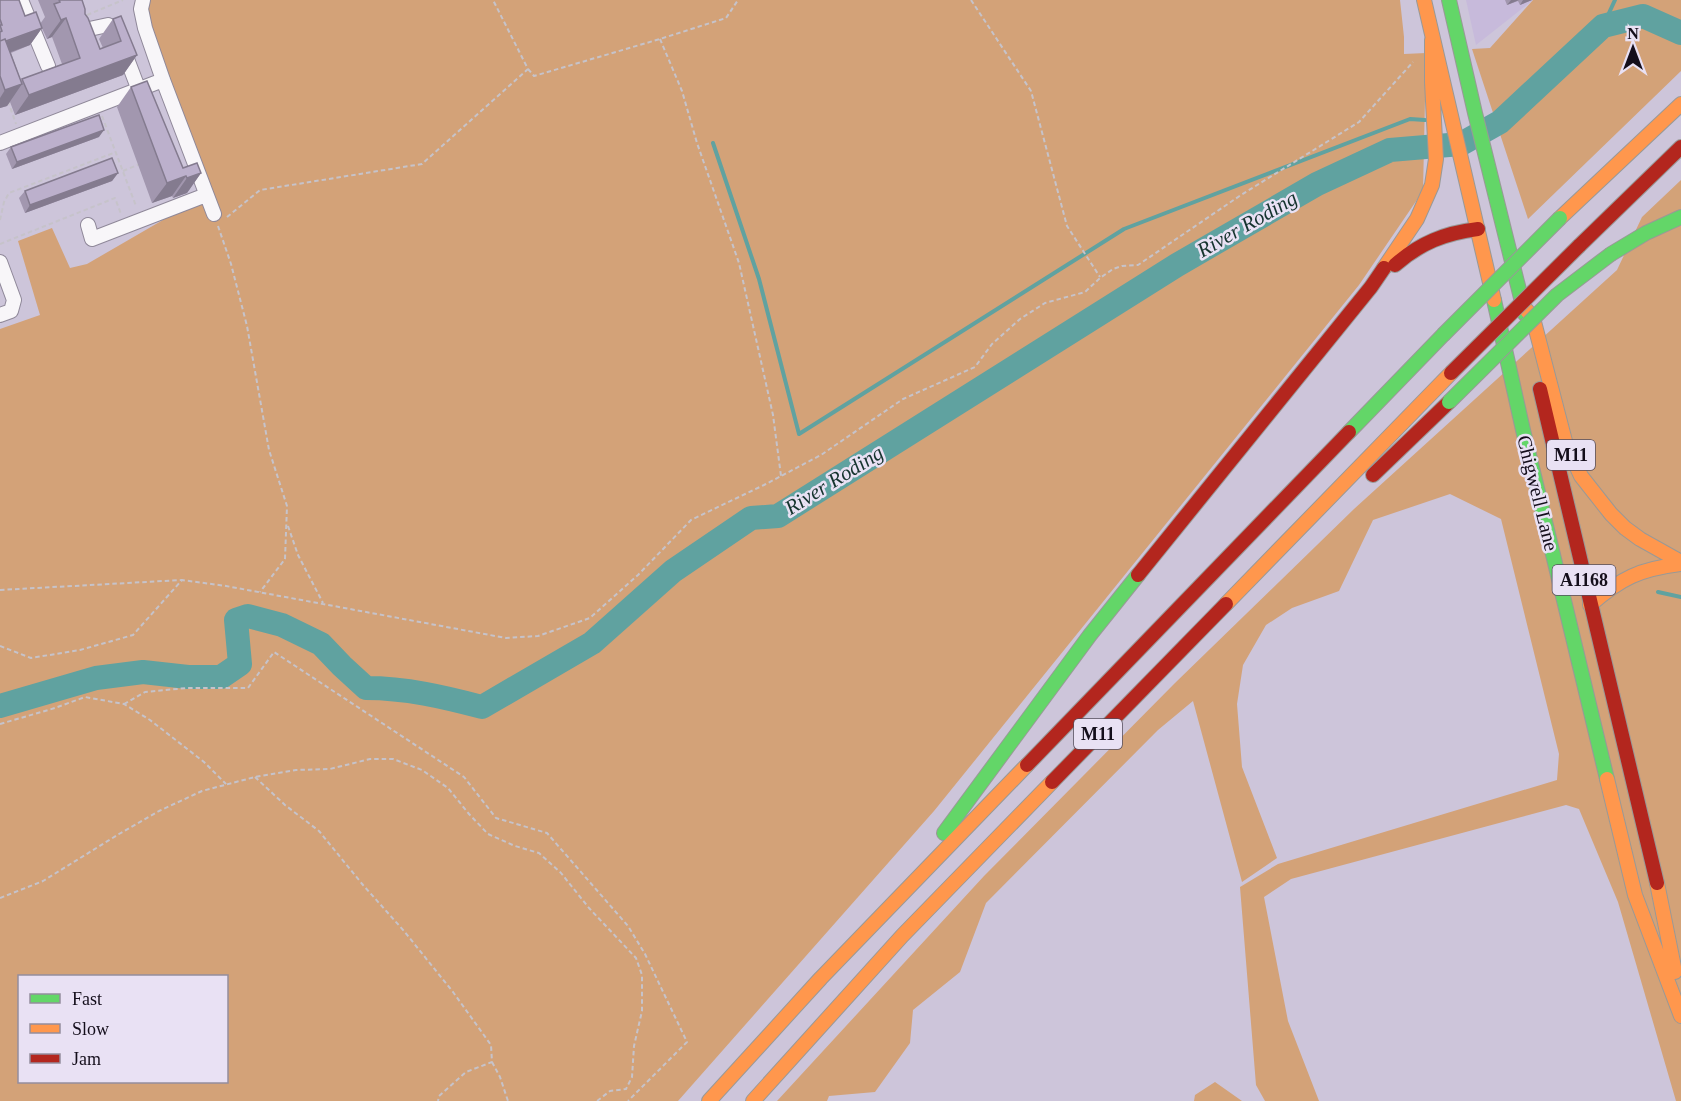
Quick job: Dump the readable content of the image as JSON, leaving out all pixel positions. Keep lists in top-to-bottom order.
{
  "streets": {
    "main road": ["M11", "Chigwell Lane", "A1168"]
  },
  "crossings": [
    ["M11", "Chigwell Lane"]
  ],
  "water": ["River Roding"],
  "legend": ["Fast", "Slow", "Jam"],
  "north": "top"
}
